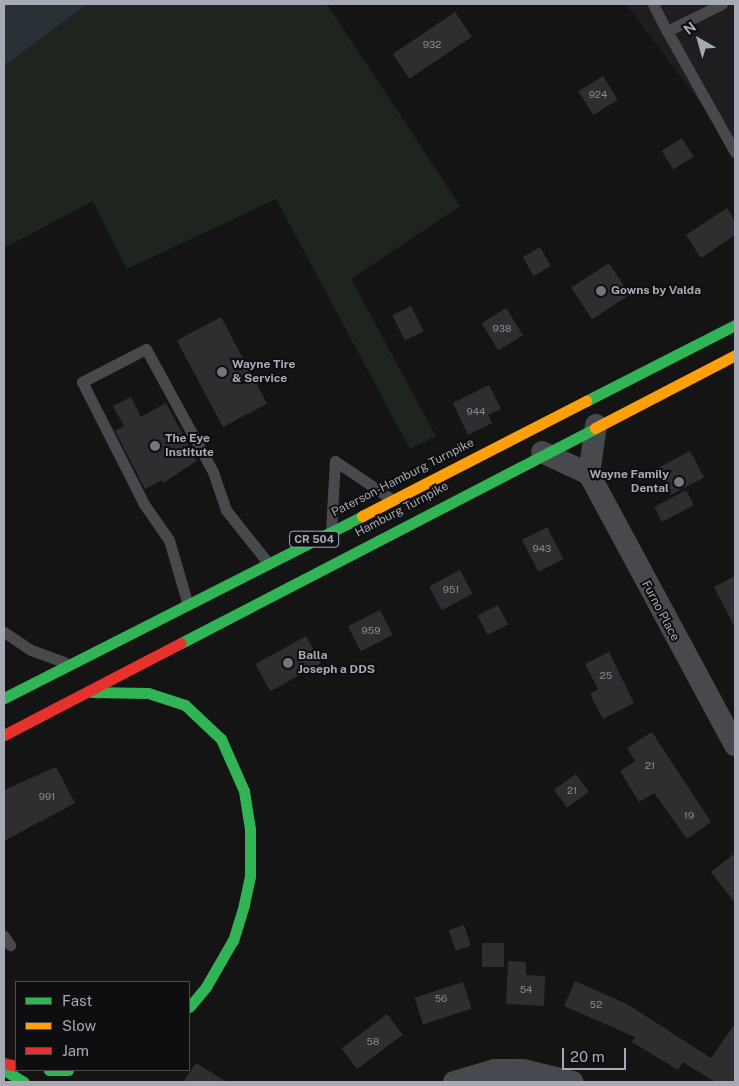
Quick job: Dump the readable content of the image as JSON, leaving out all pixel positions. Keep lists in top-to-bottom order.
{
  "streets": {
    "main road": ["Paterson-Hamburg Turnpike", "Hamburg Turnpike", "CR 504"],
    "street": ["Furno Place"]
  },
  "places": [
    "Gowns by Valda",
    "Wayne Tire & Service",
    "The Eye Institute",
    "Wayne Family Dental",
    "Balla Joseph a DDS"
  ],
  "house_numbers": [
    "932",
    "924",
    "938",
    "944",
    "943",
    "951",
    "959",
    "25",
    "21",
    "21",
    "991",
    "19",
    "54",
    "56",
    "52",
    "58"
  ],
  "legend": ["Fast", "Slow", "Jam"],
  "scale_bar": "20 m",
  "north": "top left"
}
